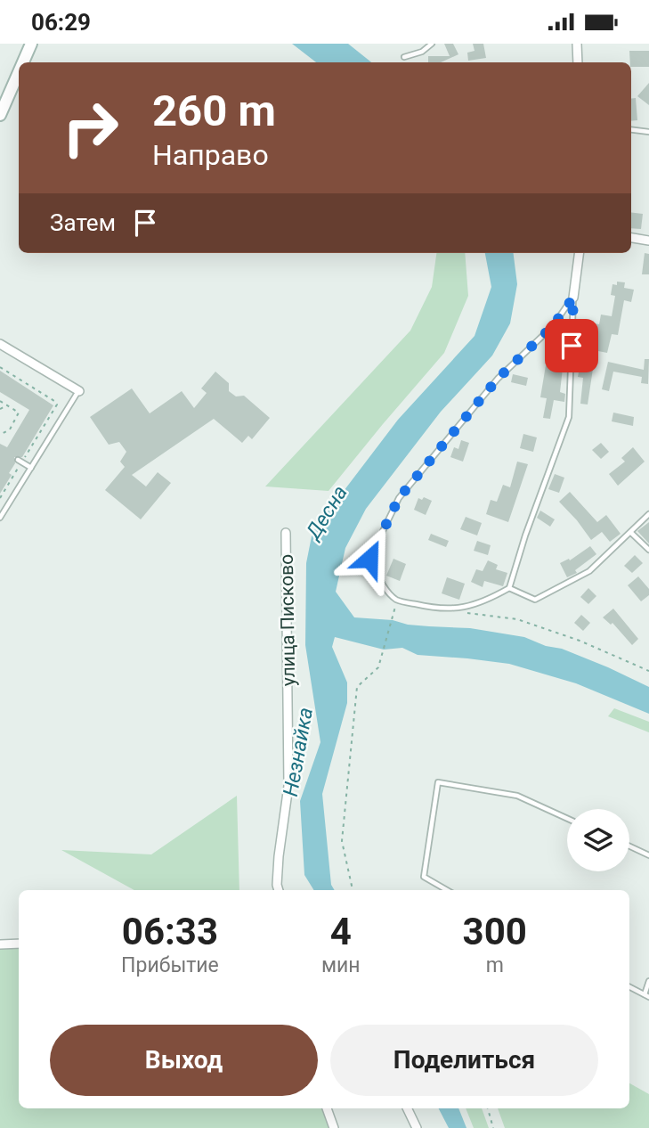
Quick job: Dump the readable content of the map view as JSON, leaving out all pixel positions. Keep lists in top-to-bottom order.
{
  "streets": {
    "street": ["улица Писково"]
  },
  "water": ["Десна", "Незнайка"],
  "page": {
    "status": "06:29",
    "turn": ["260 m", "Направо"],
    "then": "Затем",
    "eta": [
      "06:33",
      "Прибытие",
      "4",
      "мин",
      "300",
      "m"
    ],
    "buttons": ["Выход", "Поделиться"]
  }
}
